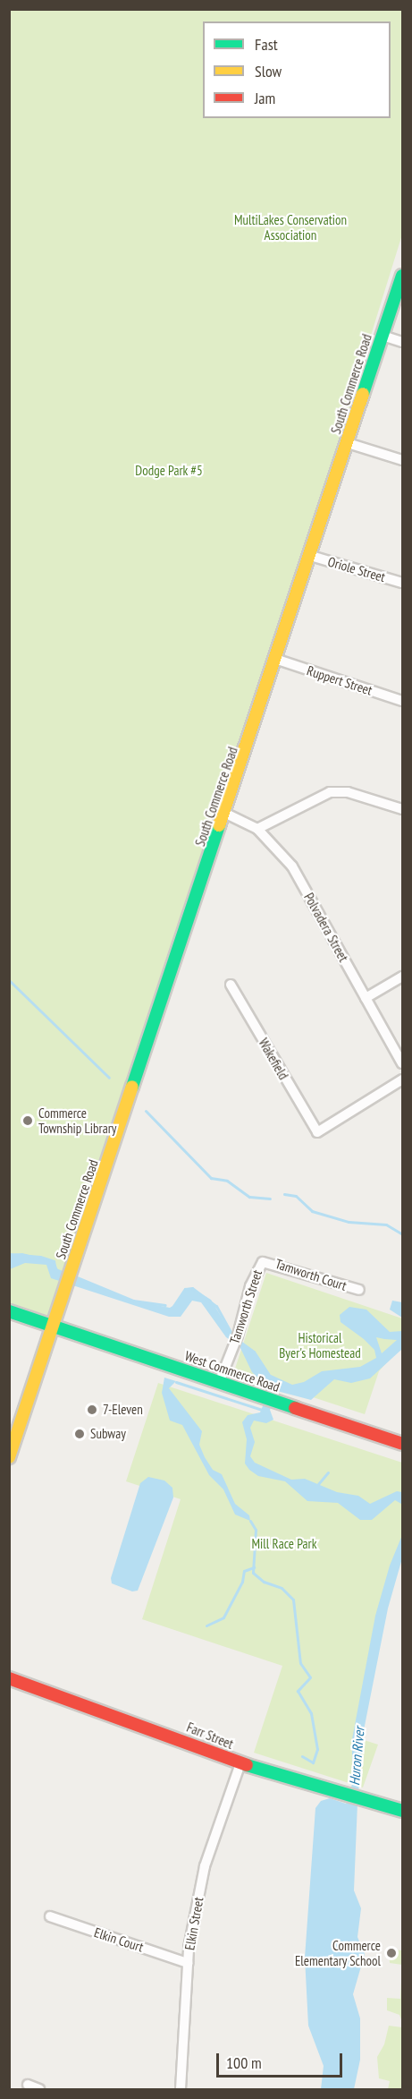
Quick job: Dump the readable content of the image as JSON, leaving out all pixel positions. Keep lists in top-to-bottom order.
{
  "streets": {
    "street": [
      "South Commerce Road",
      "Oriole Street",
      "Ruppert Street",
      "Polvadera Street",
      "Wakefield",
      "Tamworth Court",
      "Tamworth Street",
      "West Commerce Road",
      "Farr Street",
      "Elkin Street",
      "Elkin Court"
    ]
  },
  "crossings": [
    ["South Commerce Road", "Oriole Street"],
    ["South Commerce Road", "Ruppert Street"],
    ["South Commerce Road", "Polvadera Street"],
    ["South Commerce Road", "West Commerce Road"],
    ["Tamworth Court", "Tamworth Street"],
    ["Tamworth Street", "West Commerce Road"],
    ["Farr Street", "Elkin Street"],
    ["Elkin Street", "Elkin Court"]
  ],
  "water": ["Huron River"],
  "parks": [
    "MultiLakes Conservation Association",
    "Dodge Park #5",
    "Historical Byer's Homestead",
    "Mill Race Park"
  ],
  "places": [
    "Commerce Township Library",
    "7-Eleven",
    "Subway",
    "Commerce Elementary School"
  ],
  "legend": ["Fast", "Slow", "Jam"],
  "scale_bar": "100 m"
}
